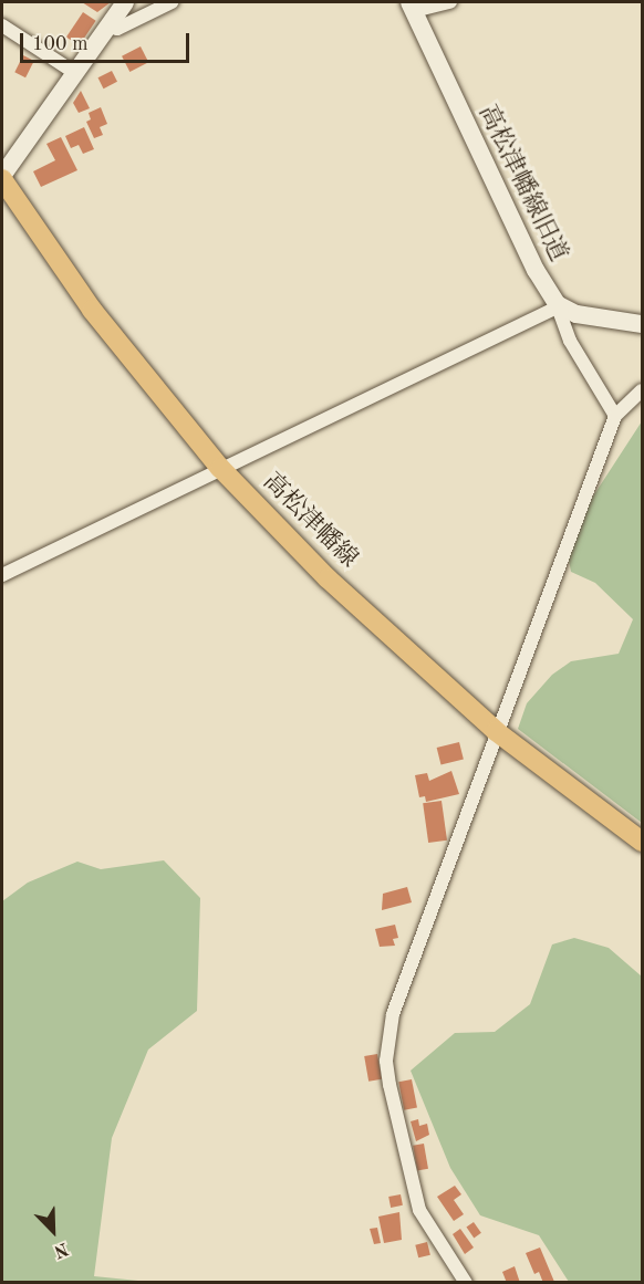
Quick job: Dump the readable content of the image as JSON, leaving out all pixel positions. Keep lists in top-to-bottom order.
{
  "streets": {
    "main road": ["高松津幡線"],
    "street": ["高松津幡線旧道"]
  },
  "scale_bar": "100 m",
  "north": "bottom right"
}
